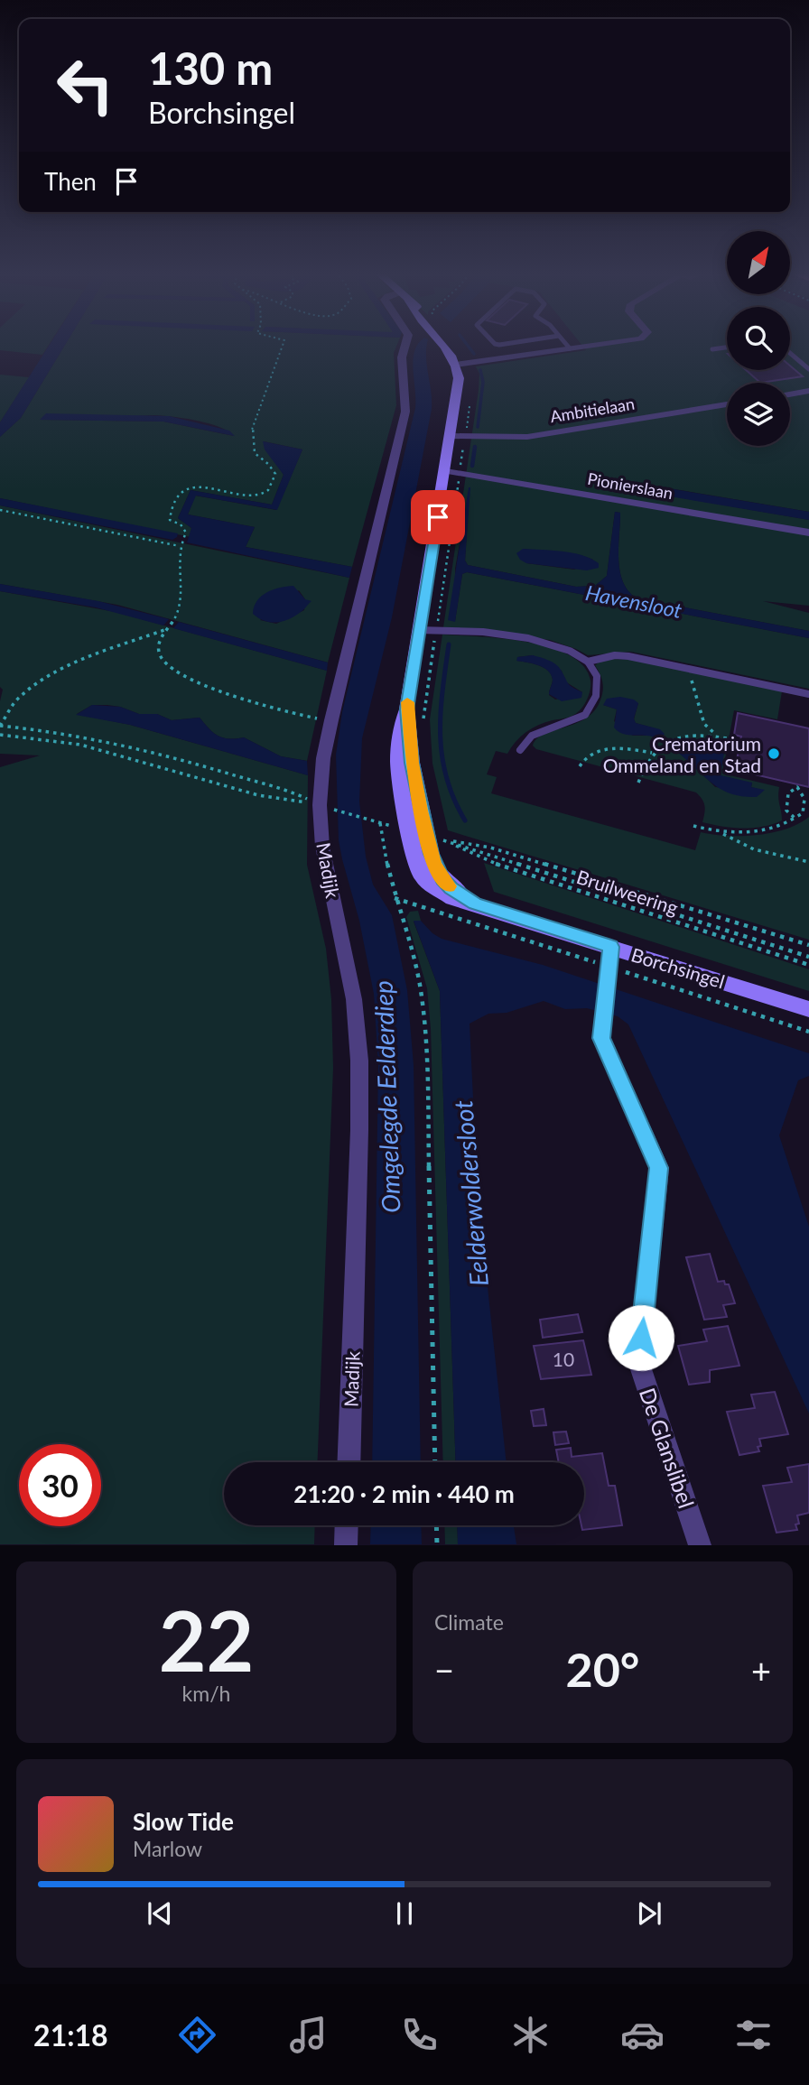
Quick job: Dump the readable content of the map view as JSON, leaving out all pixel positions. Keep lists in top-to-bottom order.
{
  "streets": {
    "main road": ["Borchsingel"],
    "street": [
      "Ambitielaan",
      "Pionierslaan",
      "Madijk",
      "De Glanslibel"
    ],
    "path": ["Bruilweering"]
  },
  "crossings": [
    ["Ambitielaan", "Borchsingel"],
    ["Pionierslaan", "Borchsingel"],
    ["Borchsingel", "De Glanslibel"]
  ],
  "water": ["Havensloot", "Omgelegde Eelderdiep", "Eelderwoldersloot"],
  "places": ["Crematorium Ommeland en Stad"],
  "house_numbers": ["10"],
  "north": "top right",
  "page": {
    "turn": ["130 m", "Borchsingel"],
    "then": "Then",
    "limit": "30",
    "trip": "21:20 · 2 min · 440 m",
    "tile": [
      ["22", "km/h"],
      "Climate"
    ],
    "heat": ["−", "20°", "+"],
    "song": ["Slow Tide", "Marlow"],
    "tabs": "21:18"
  }
}
